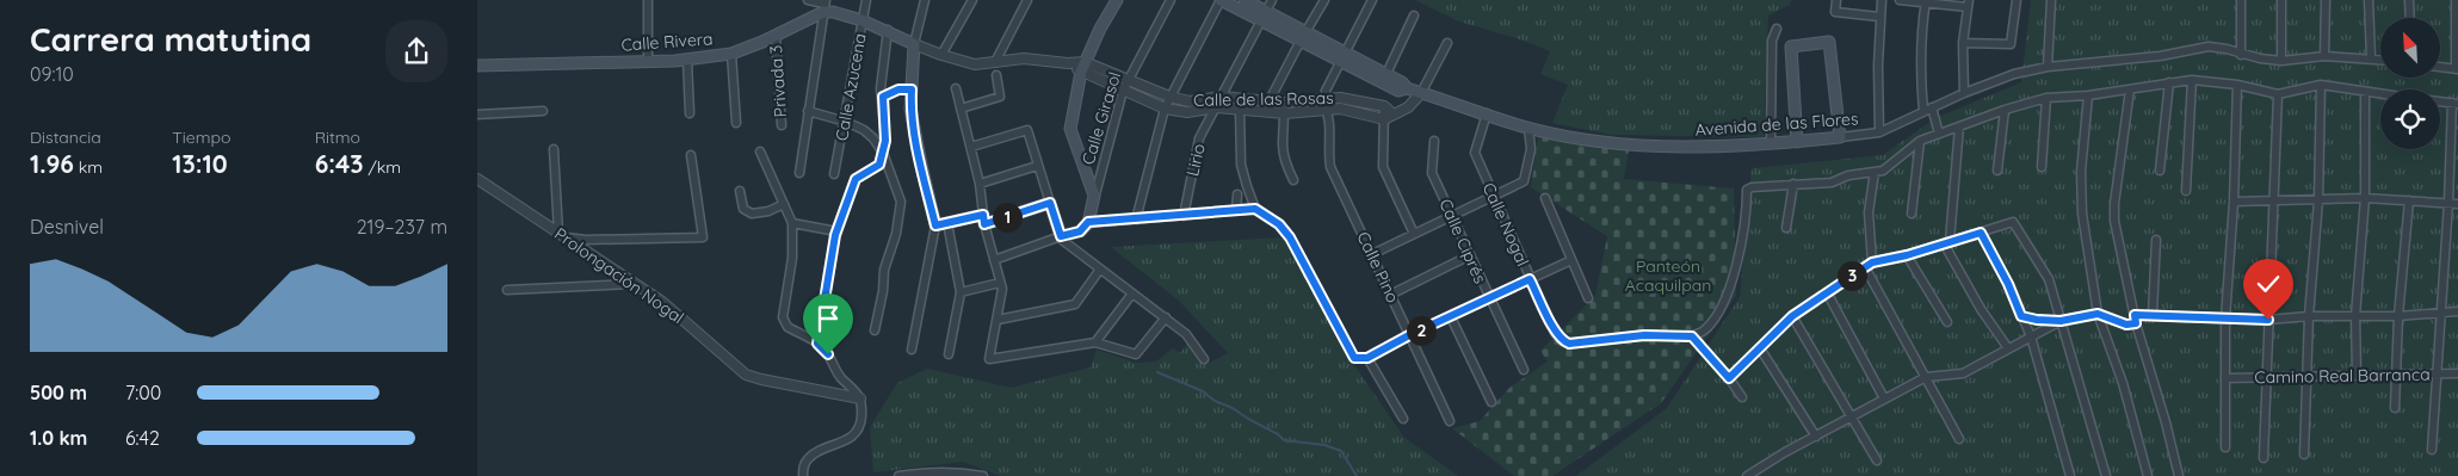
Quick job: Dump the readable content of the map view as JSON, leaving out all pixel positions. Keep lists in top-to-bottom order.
{
  "streets": {
    "main road": ["Calle Rivera", "Calle Girasol", "Avenida de las Flores"],
    "street": [
      "Privada 3",
      "Calle Azucena",
      "Calle de las Rosas",
      "Lirio",
      "Calle Nogal",
      "Calle Ciprés",
      "Calle Pino",
      "Prolongación Nogal",
      "Camino Real Barranca"
    ]
  },
  "crossings": [
    ["Calle Rivera", "Privada 3"],
    ["Calle de las Rosas", "Calle Girasol"],
    ["Calle de las Rosas", "Lirio"],
    ["Calle de las Rosas", "Calle Pino"],
    ["Avenida de las Flores", "Lirio"],
    ["Avenida de las Flores", "Calle Nogal"]
  ],
  "parks": ["Panteón Acaquilpan"],
  "north": "top left",
  "page": {
    "heading": ["Carrera matutina", "09:10"],
    "stats": [
      ["Distancia", "1.96 km"],
      ["Tiempo", "13:10"],
      ["Ritmo", "6:43 /km"]
    ],
    "chart": ["Desnivel", "219–237 m"],
    "pins": ["1", "3", "2"],
    "list": [
      {
        "name": "500 m",
        "note": "7:00"
      },
      {
        "name": "1.0 km",
        "note": "6:42"
      }
    ]
  }
}
